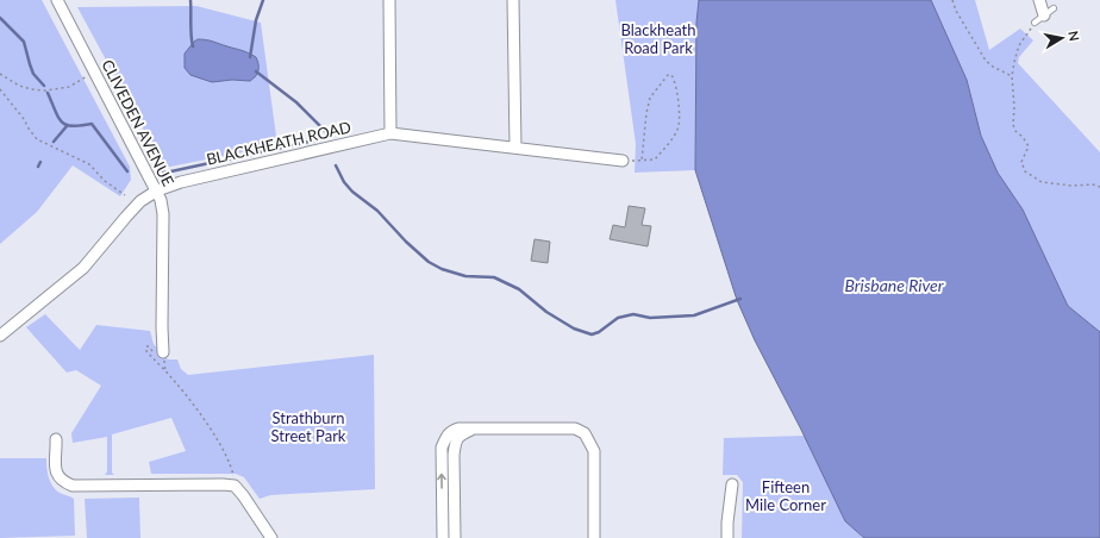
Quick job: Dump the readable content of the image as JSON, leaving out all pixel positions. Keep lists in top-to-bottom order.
{
  "streets": {
    "street": ["CLIVEDEN AVENUE", "BLACKHEATH ROAD"]
  },
  "crossings": [
    ["CLIVEDEN AVENUE", "BLACKHEATH ROAD"]
  ],
  "water": ["Brisbane River"],
  "parks": ["Blackheath Road Park", "Strathburn Street Park", "Fifteen Mile Corner"],
  "north": "right"
}
